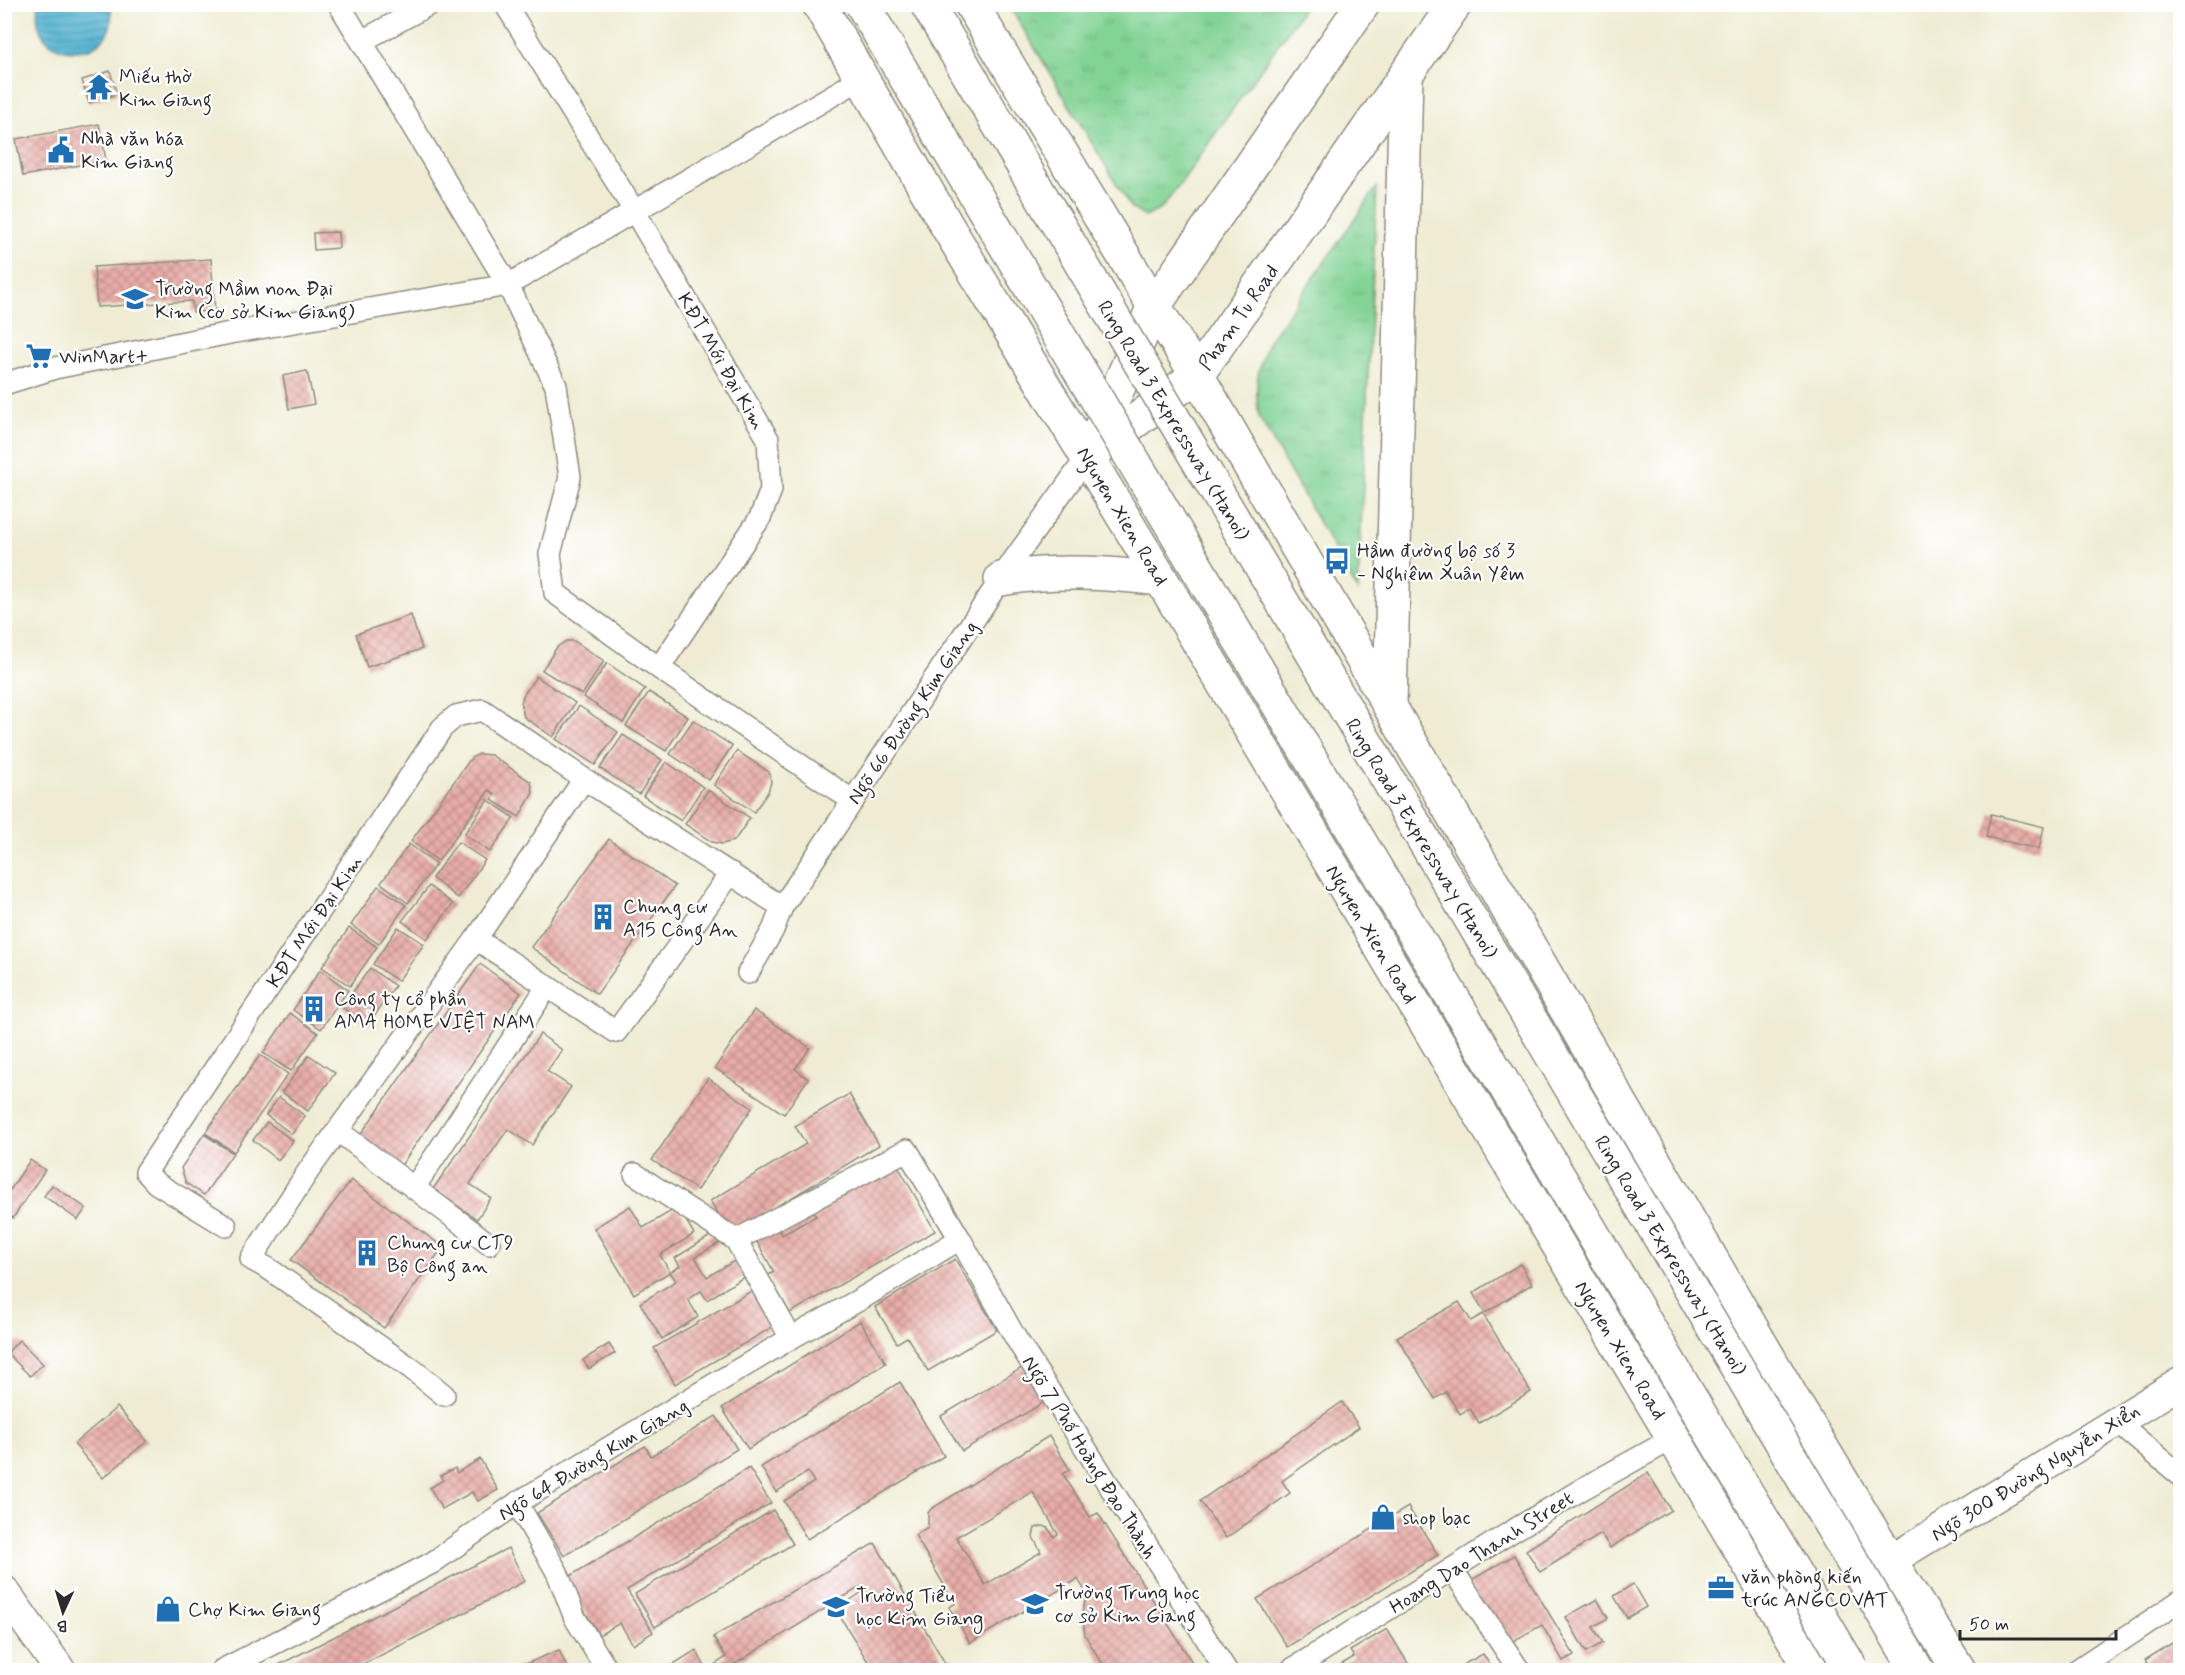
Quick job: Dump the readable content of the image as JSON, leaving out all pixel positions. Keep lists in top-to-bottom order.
{
  "streets": {
    "main road": ["Pham Tu Road", "Ring Road 3 Expressway (Hanoi)", "Nguyen Xien Road"],
    "street": [
      "KĐT Mới Đại Kim",
      "Ngõ 66 Đường Kim Giang",
      "Ngõ 7 Phố Hoàng Đạo Thành",
      "Ngõ 64 Đường Kim Giang",
      "Ngõ 300 Đường Nguyễn Xiển",
      "Hoang Dao Thanh Street"
    ]
  },
  "crossings": [
    ["Pham Tu Road", "Nguyen Xien Road"],
    ["Pham Tu Road", "Ngõ 66 Đường Kim Giang"],
    ["KĐT Mới Đại Kim", "Ngõ 66 Đường Kim Giang"],
    ["Nguyen Xien Road", "Ngõ 66 Đường Kim Giang"],
    ["Nguyen Xien Road", "Hoang Dao Thanh Street"],
    ["Ngõ 7 Phố Hoàng Đạo Thành", "Ngõ 64 Đường Kim Giang"]
  ],
  "places": {
    "temple": ["Miếu thờ Kim Giang"],
    "public building": ["Nhà văn hóa Kim Giang"],
    "school or university": ["Trường Mầm non Đại Kim (cơ sở Kim Giang)", "Trường Trung học cơ sở Kim Giang", "Trường Tiểu học Kim Giang"],
    "supermarket": ["WinMart+"],
    "bus stop": ["Hầm đường bộ số 3 - Nghiêm Xuân Yêm"],
    "building": ["Chung cư A15 Công An", "Công ty cổ phần AMA HOME VIỆT NAM", "Chung cư CT9 Bộ Công an"],
    "shop": ["shop bạc", "Chợ Kim Giang"],
    "office": ["văn phòng kiến trúc ANGCOVAT"]
  },
  "scale_bar": "50 m",
  "north": "bottom"
}
